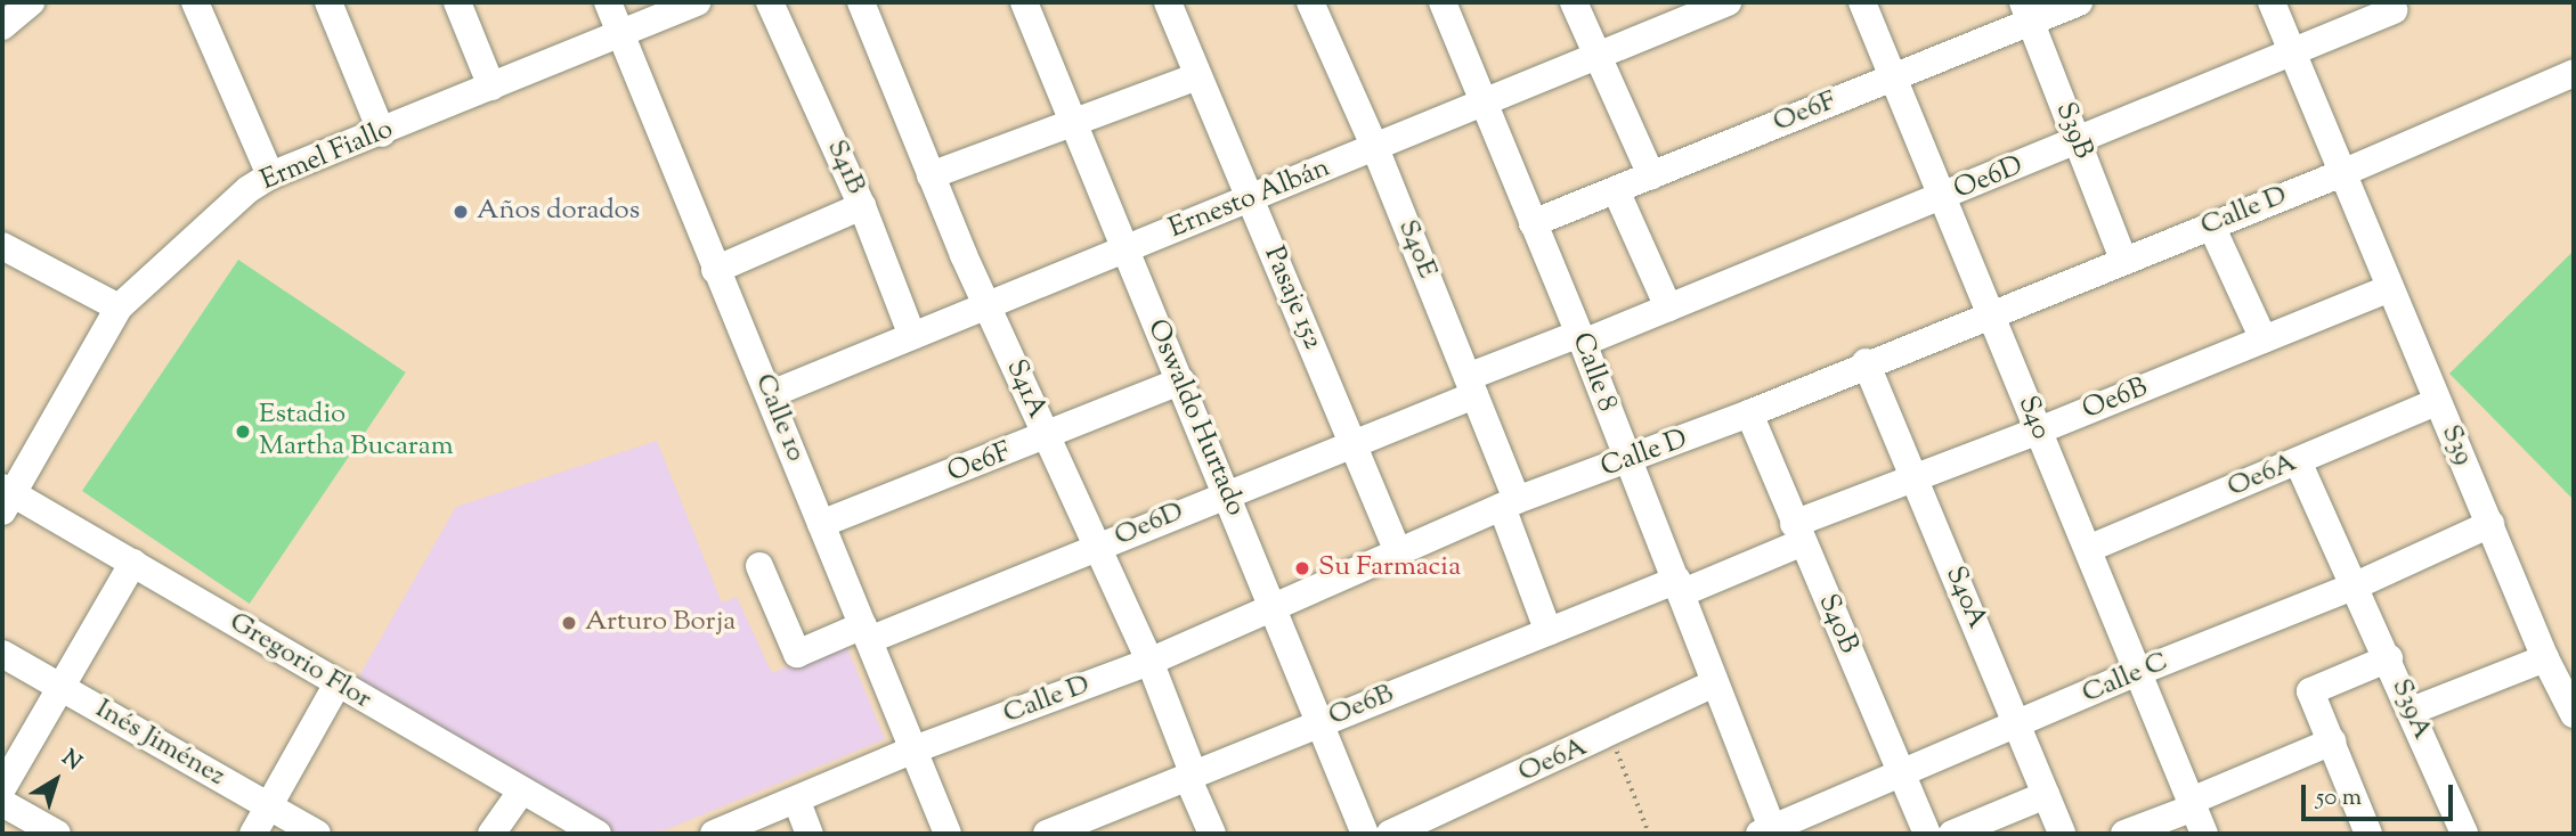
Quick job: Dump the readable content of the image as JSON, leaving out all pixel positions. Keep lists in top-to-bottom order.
{
  "streets": {
    "street": [
      "Oe6F",
      "S39B",
      "Ermel Fiallo",
      "S41B",
      "Oe6D",
      "Ernesto Albán",
      "Calle D",
      "S40E",
      "Pasaje 152",
      "Calle 8",
      "S41A",
      "Oe6B",
      "Calle 10",
      "Oswaldo Hurtado",
      "S40",
      "S39",
      "Oe6A",
      "S40A",
      "S40B",
      "Gregorio Flor",
      "Calle C",
      "S39A",
      "Inés Jiménez"
    ]
  },
  "crossings": [
    ["Oe6F", "S39B"],
    ["Oe6F", "Calle 8"],
    ["Oe6F", "S41A"],
    ["Oe6F", "Calle 10"],
    ["Oe6F", "Oswaldo Hurtado"],
    ["Oe6F", "S40"],
    ["S39B", "Oe6D"],
    ["S39B", "Calle D"],
    ["Ermel Fiallo", "Calle 10"],
    ["Ermel Fiallo", "Gregorio Flor"],
    ["S41B", "Ernesto Albán"],
    ["Oe6D", "S40E"],
    ["Oe6D", "Pasaje 152"],
    ["Oe6D", "Calle 8"],
    ["Oe6D", "S41A"],
    ["Oe6D", "Calle 10"],
    ["Oe6D", "Oswaldo Hurtado"],
    ["Oe6D", "S40"],
    ["Oe6D", "S39"],
    ["Ernesto Albán", "S40E"],
    ["Ernesto Albán", "Pasaje 152"],
    ["Ernesto Albán", "Calle 8"],
    ["Ernesto Albán", "S41A"],
    ["Ernesto Albán", "Calle 10"],
    ["Ernesto Albán", "Oswaldo Hurtado"],
    ["Calle D", "S40E"],
    ["Calle D", "Pasaje 152"],
    ["Calle D", "Calle 8"],
    ["Calle D", "S41A"],
    ["Calle D", "Calle 10"],
    ["Calle D", "Oswaldo Hurtado"],
    ["Calle D", "S40"],
    ["Calle D", "S39"],
    ["Calle D", "S40A"],
    ["Calle D", "S40B"],
    ["S40E", "Oe6B"],
    ["Calle 8", "Oe6B"],
    ["Calle 8", "Oe6A"],
    ["Calle 8", "Calle C"],
    ["S41A", "Oe6B"],
    ["Oe6B", "Oswaldo Hurtado"],
    ["Oe6B", "S40"],
    ["Oe6B", "S39"],
    ["Oe6B", "S40A"],
    ["Oe6B", "S40B"],
    ["S40", "Oe6A"],
    ["S40", "Calle C"],
    ["S39", "Oe6A"],
    ["S39", "Calle C"],
    ["Oe6A", "S39A"],
    ["S40A", "Calle C"],
    ["S40B", "Calle C"],
    ["Calle C", "S39A"]
  ],
  "places": [
    "Años dorados",
    "Estadio Martha Bucaram",
    "Su Farmacia",
    "Arturo Borja"
  ],
  "scale_bar": "50 m",
  "north": "top right"
}
